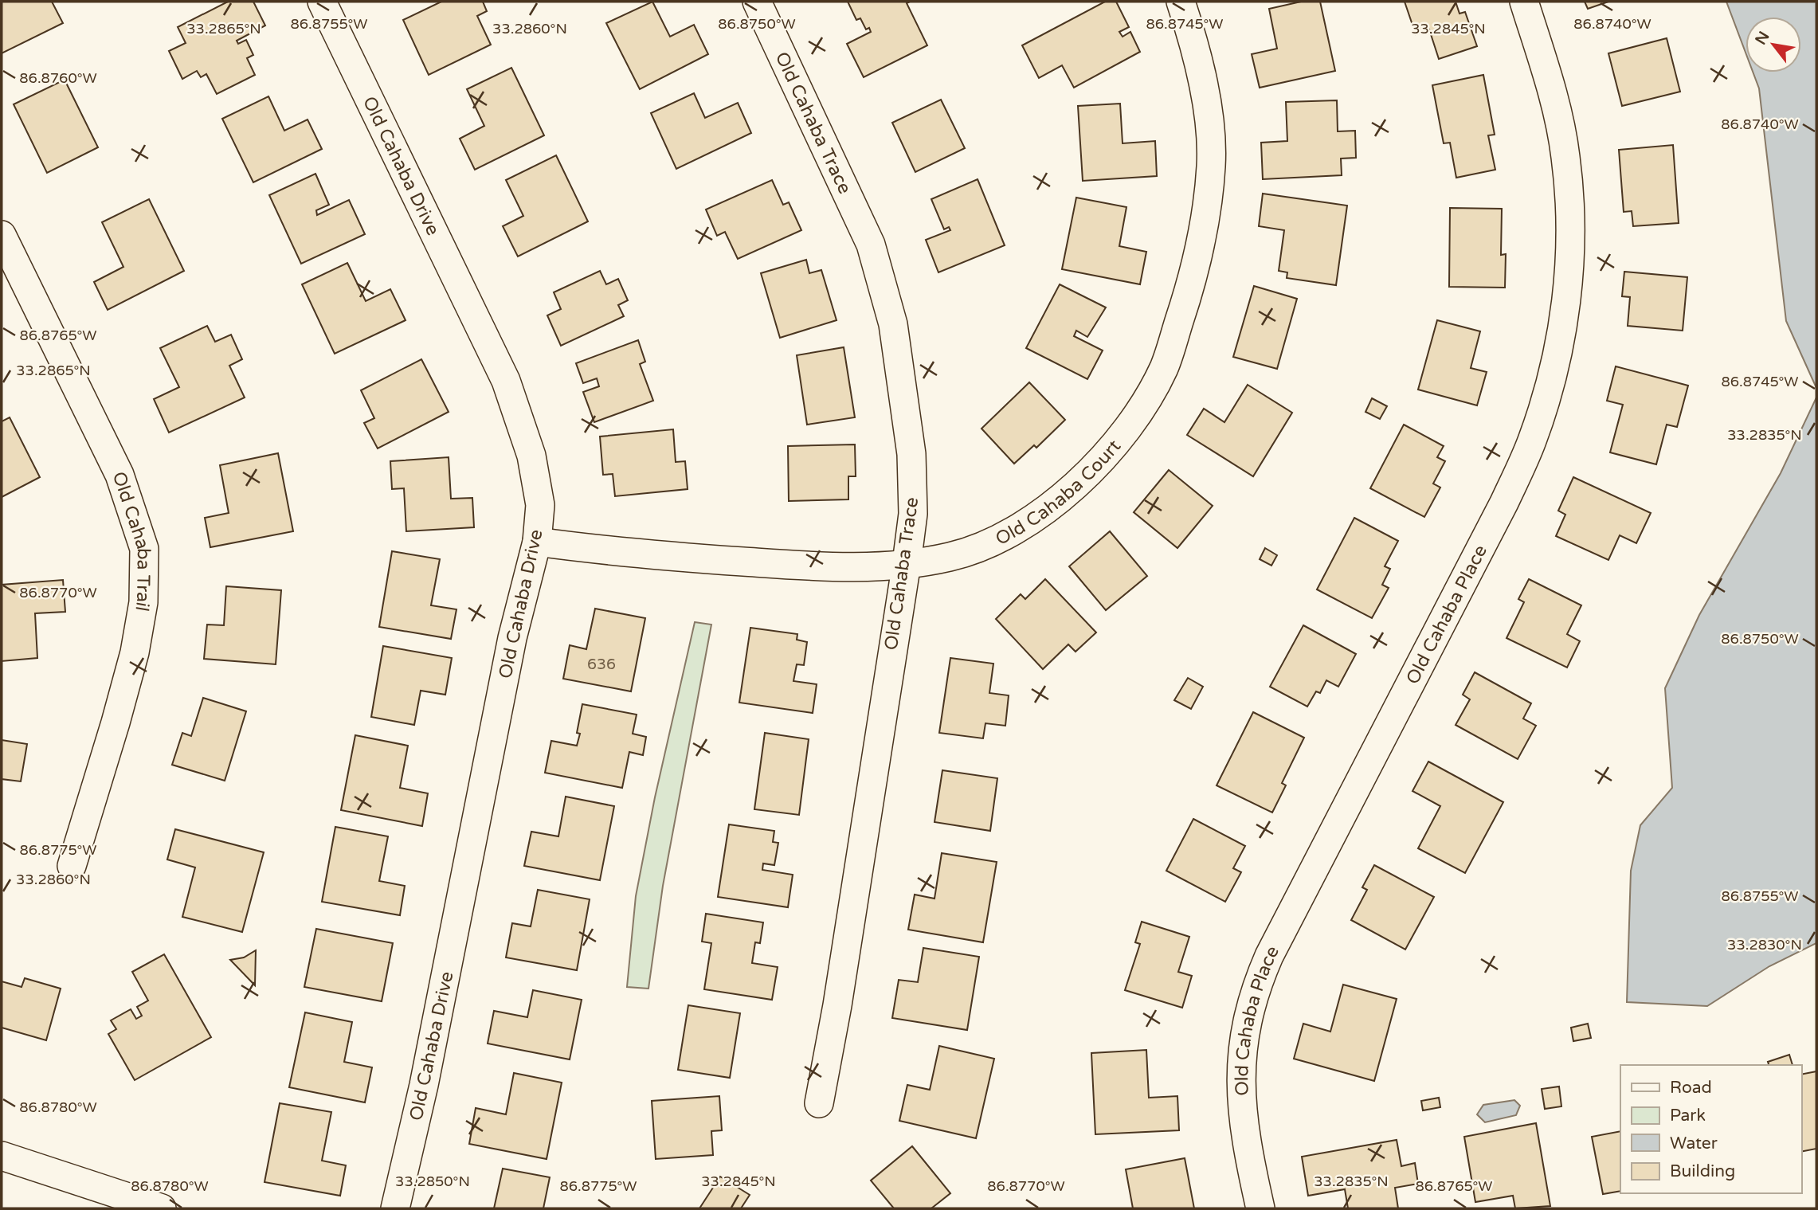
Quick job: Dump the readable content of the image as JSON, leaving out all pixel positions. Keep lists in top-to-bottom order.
{
  "streets": {
    "street": [
      "Old Cahaba Trace",
      "Old Cahaba Drive",
      "Old Cahaba Court",
      "Old Cahaba Trail",
      "Old Cahaba Place"
    ]
  },
  "crossings": [
    ["Old Cahaba Trace", "Old Cahaba Court"],
    ["Old Cahaba Drive", "Old Cahaba Court"]
  ],
  "house_numbers": ["636"],
  "legend": [
    "Road",
    "Park",
    "Water",
    "Building"
  ],
  "north": "top left",
  "coordinates": [
    "86.8755°W",
    "86.8750°W",
    "86.8745°W",
    "86.8740°W",
    "33.2860°N",
    "33.2865°N",
    "33.2845°N",
    "86.8760°W",
    "86.8765°W",
    "33.2835°N",
    "86.8770°W",
    "86.8775°W",
    "33.2830°N",
    "86.8780°W",
    "33.2850°N"
  ]
}
